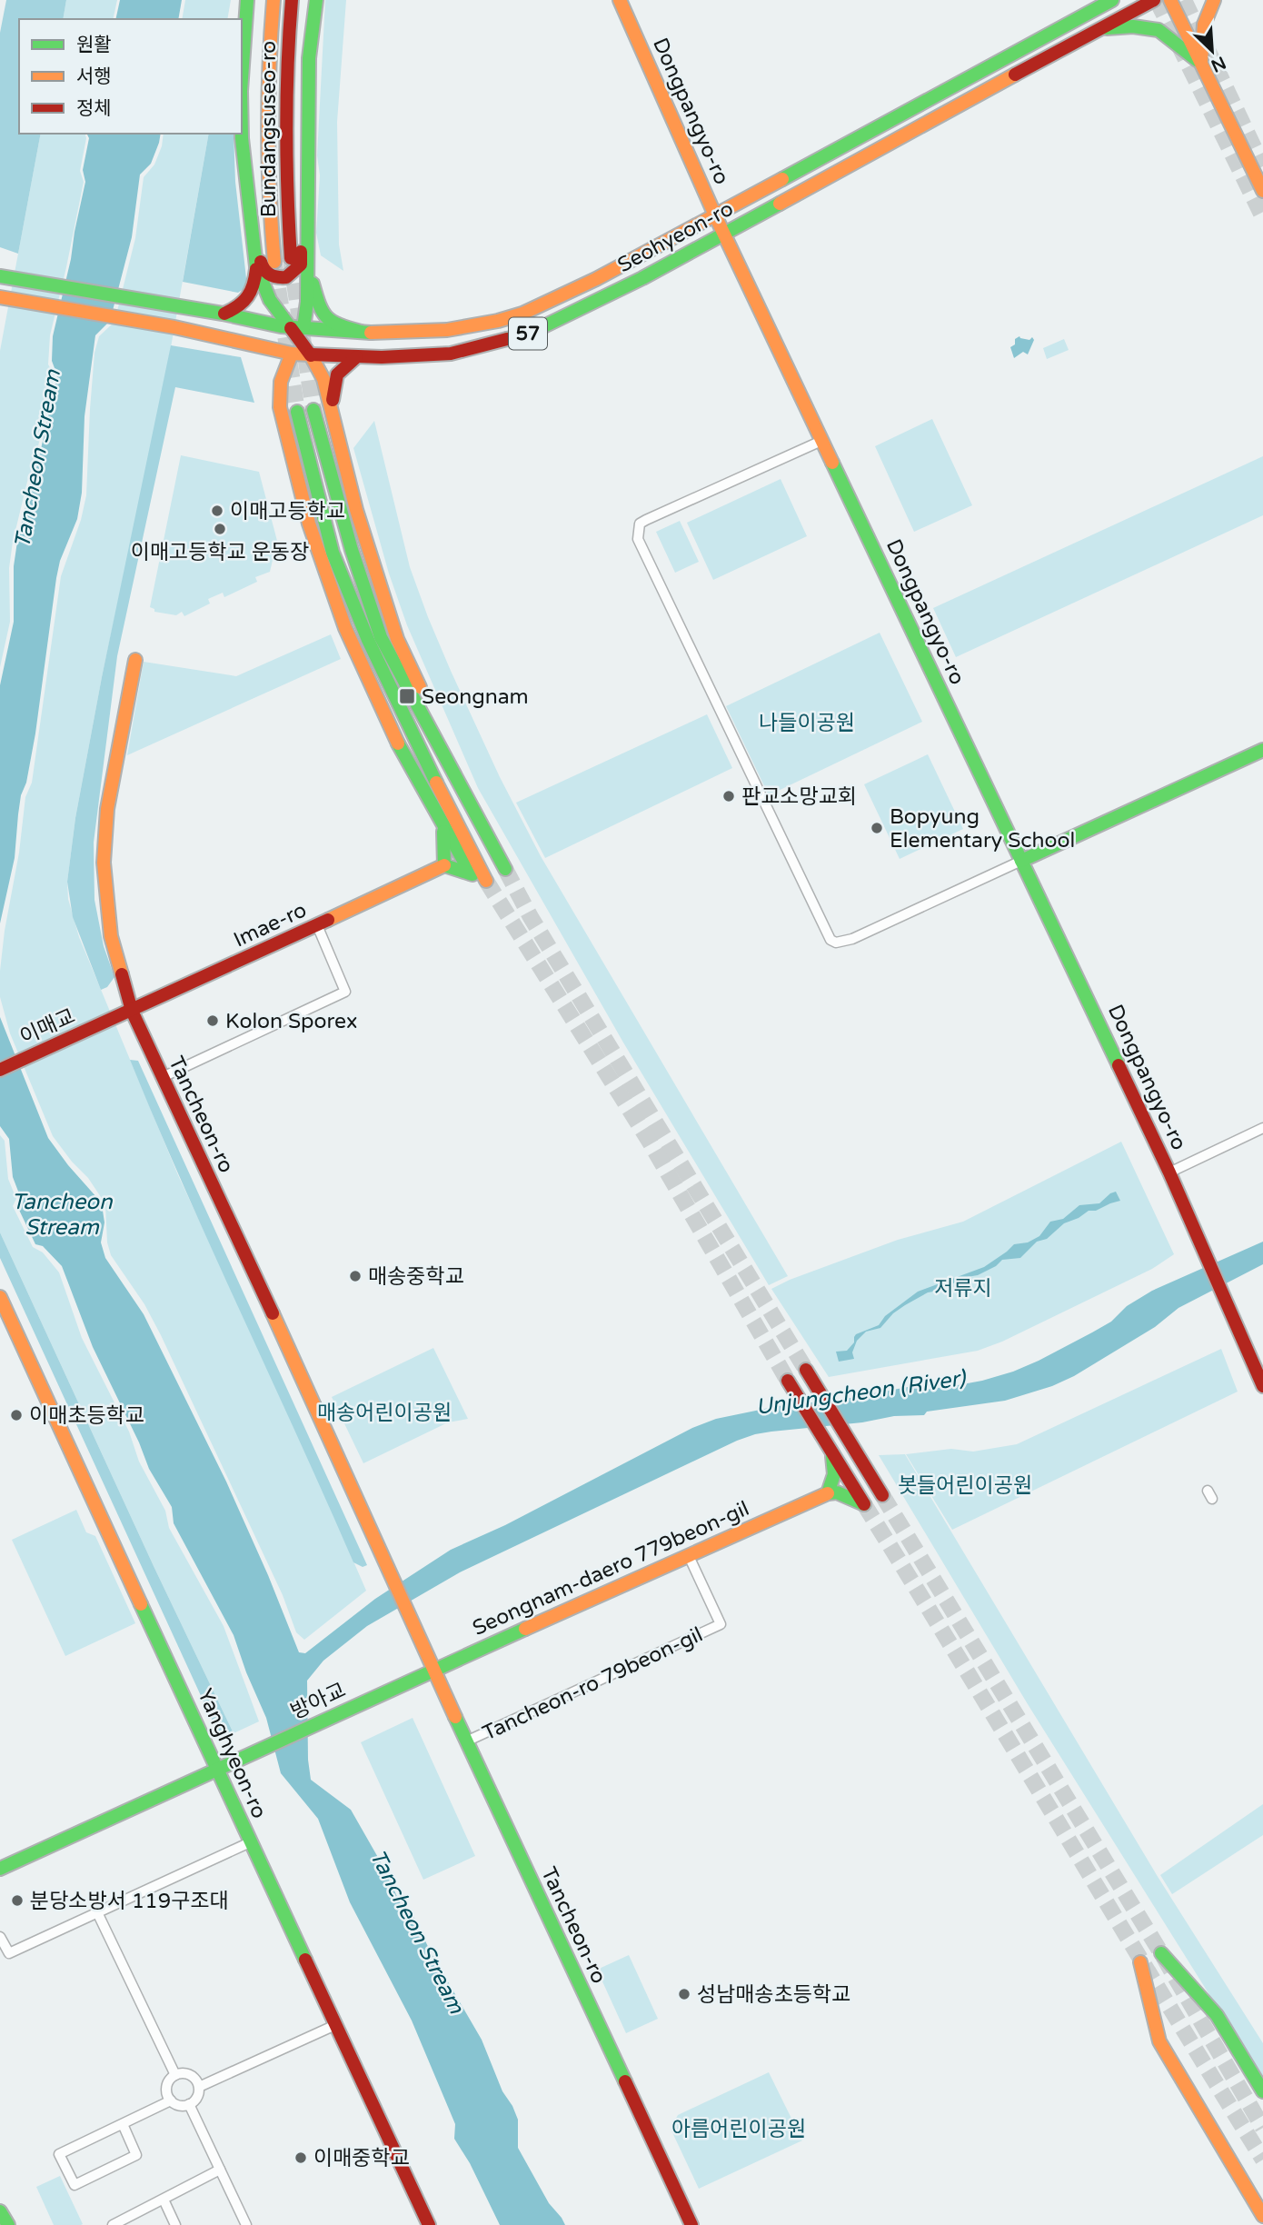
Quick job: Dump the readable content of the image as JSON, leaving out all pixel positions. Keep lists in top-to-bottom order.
{
  "streets": {
    "main road": [
      "Dongpangyo-ro",
      "Bundangsuseo-ro",
      "Seohyeon-ro",
      "57",
      "Imae-ro",
      "이매교",
      "Tancheon-ro",
      "Seongnam-daero 779beon-gil",
      "방아교",
      "Yanghyeon-ro"
    ],
    "street": ["Tancheon-ro 79beon-gil"]
  },
  "crossings": [
    ["Dongpangyo-ro", "Seohyeon-ro"],
    ["Imae-ro", "이매교"],
    ["Imae-ro", "Tancheon-ro"],
    ["Tancheon-ro", "Seongnam-daero 779beon-gil"],
    ["Tancheon-ro", "Tancheon-ro 79beon-gil"],
    ["Seongnam-daero 779beon-gil", "Tancheon-ro 79beon-gil"],
    ["Seongnam-daero 779beon-gil", "방아교"],
    ["방아교", "Yanghyeon-ro"]
  ],
  "water": ["Tancheon Stream", "Unjungcheon (River)"],
  "parks": [
    "나들이공원",
    "저류지",
    "매송어린이공원",
    "봇들어린이공원",
    "아름어린이공원"
  ],
  "places": {
    "other": [
      "이매고등학교",
      "이매고등학교 운동장",
      "판교소망교회",
      "Bopyung Elementary School",
      "Kolon Sporex",
      "매송중학교",
      "이매초등학교",
      "분당소방서 119구조대",
      "성남매송초등학교",
      "이매중학교"
    ],
    "transit": ["Seongnam"]
  },
  "legend": ["원활", "서행", "정체"],
  "north": "bottom right"
}
